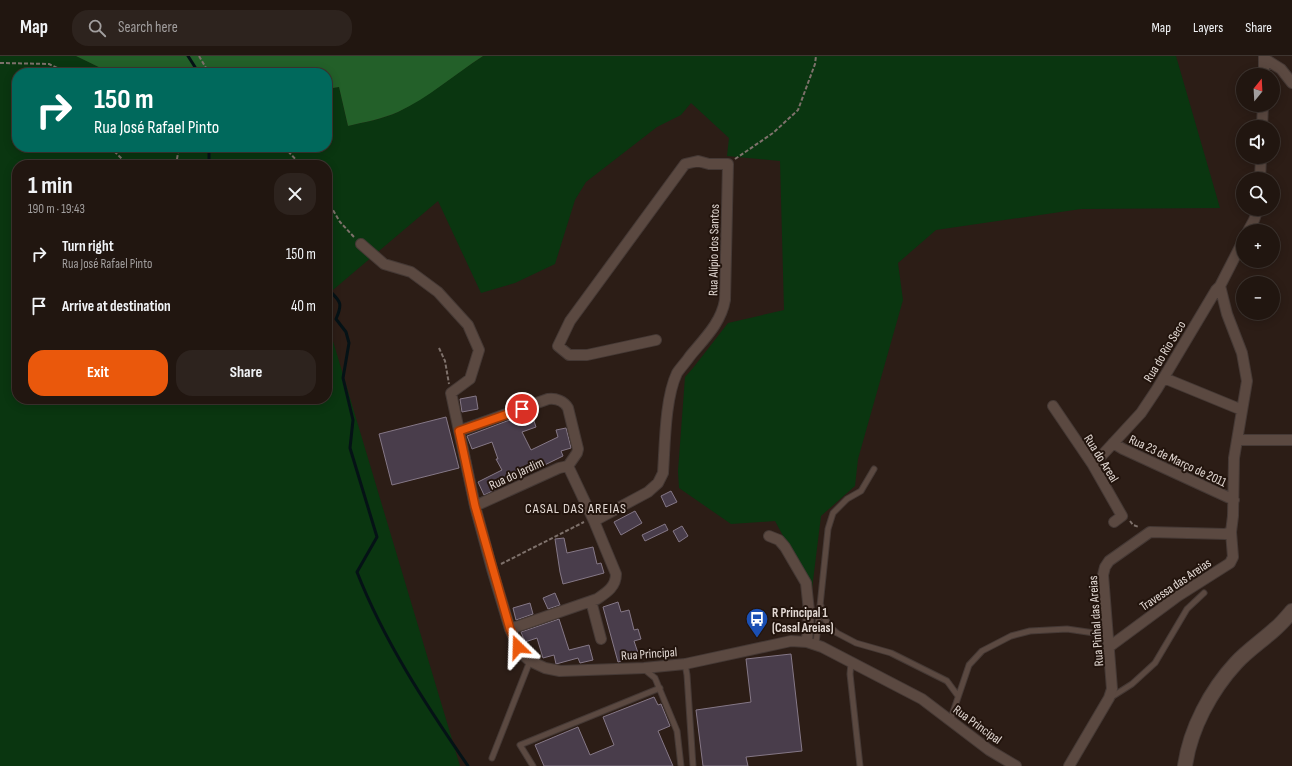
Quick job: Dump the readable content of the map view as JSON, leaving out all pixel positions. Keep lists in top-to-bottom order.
{
  "streets": {
    "street": [
      "Rua Alípio dos Santos",
      "Rua do Rio Seco",
      "Rua do Areal",
      "Rua 23 de Março de 2011",
      "Rua do Jardim",
      "Travessa das Areias",
      "Rua Pinhal das Areias",
      "Rua Principal"
    ]
  },
  "crossings": [
    ["Rua do Rio Seco", "Rua do Areal"],
    ["Rua do Rio Seco", "Rua 23 de Março de 2011"],
    ["Rua do Jardim", "Rua Principal"],
    ["Travessa das Areias", "Rua Pinhal das Areias"]
  ],
  "districts": ["CASAL DAS AREIAS"],
  "places": {
    "bus stop": ["R Principal 1 (Casal Areias)"]
  },
  "north": "top",
  "page": {
    "header": "Map",
    "search": "Search here",
    "nav": ["Map", "Layers", "Share"],
    "map_buttons": ["+", "−"],
    "turn": ["150 m", "Rua José Rafael Pinto"],
    "heading": ["1 min", "190 m · 19:43"],
    "list": [
      {
        "name": "Turn right",
        "note": "Rua José Rafael Pinto",
        "value": "150 m"
      },
      {
        "name": "Arrive at destination",
        "value": "40 m"
      }
    ],
    "buttons": ["Exit", "Share"]
  }
}
